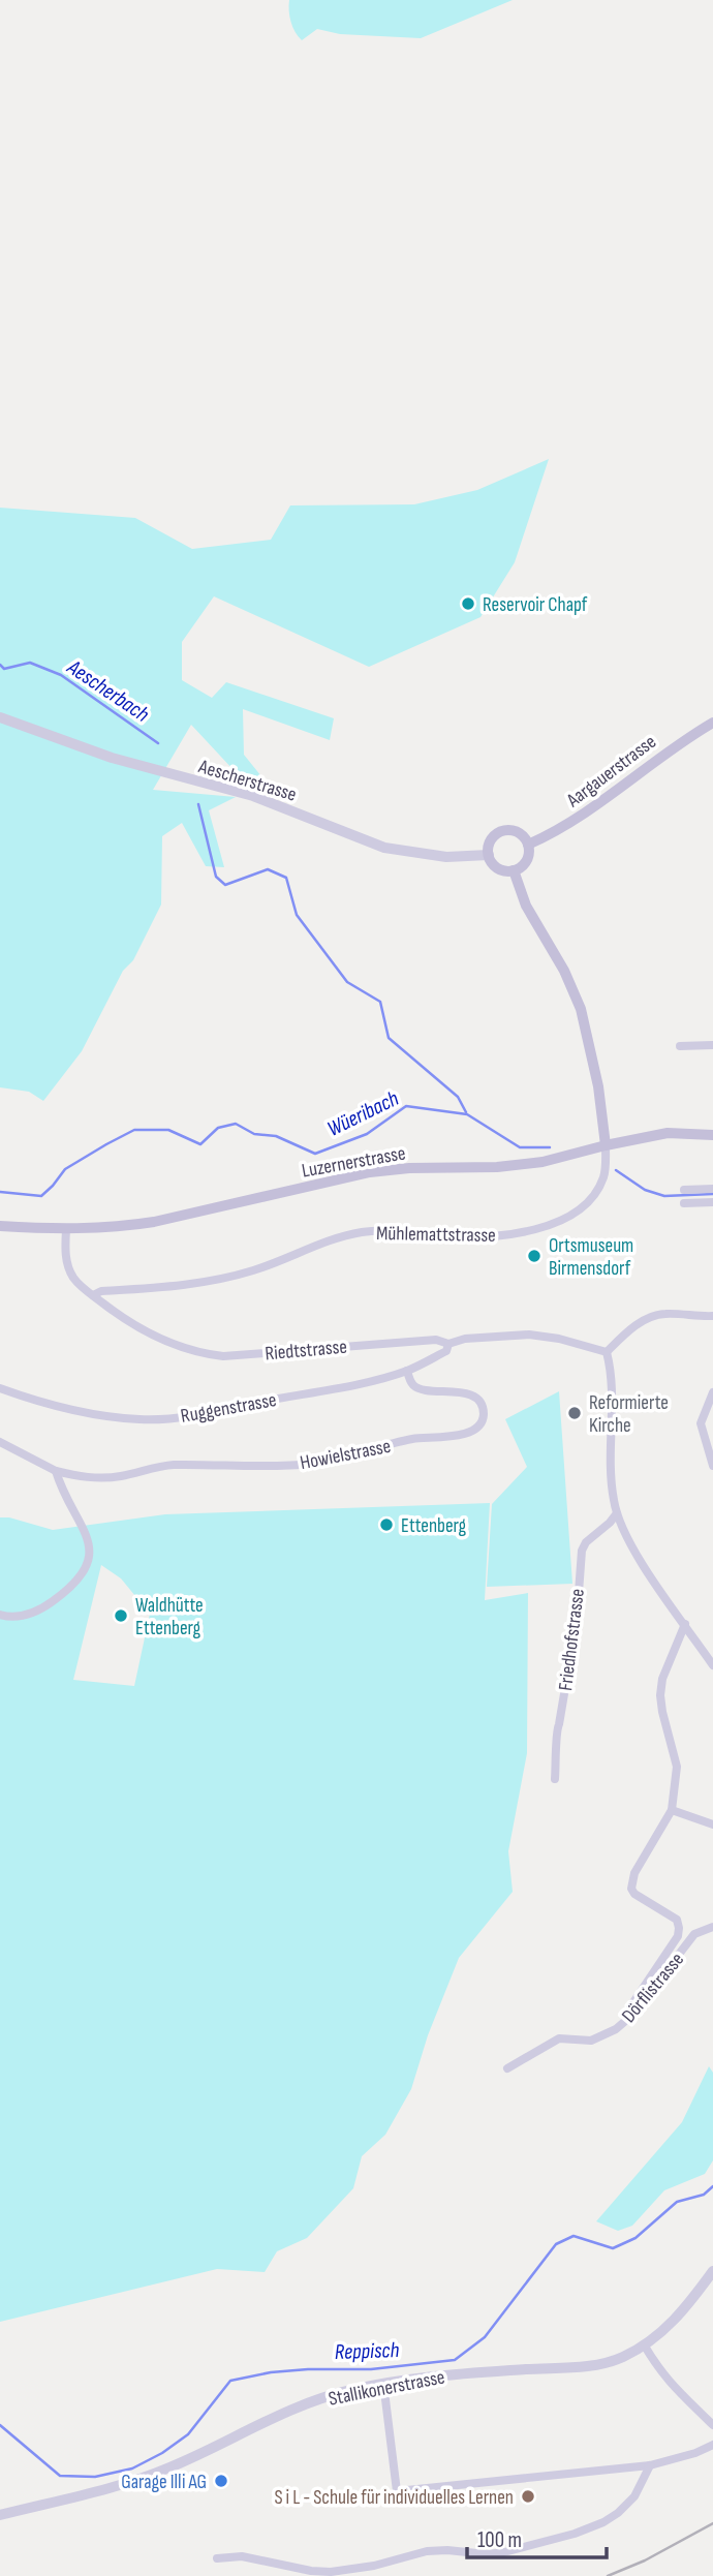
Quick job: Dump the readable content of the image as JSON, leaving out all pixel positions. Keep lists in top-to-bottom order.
{
  "streets": {
    "main road": ["Aargauerstrasse", "Luzernerstrasse"],
    "street": [
      "Aescherstrasse",
      "Mühlemattstrasse",
      "Riedtstrasse",
      "Ruggenstrasse",
      "Howielstrasse",
      "Friedhofstrasse",
      "Dörflistrasse",
      "Stallikonerstrasse"
    ]
  },
  "crossings": [
    ["Aargauerstrasse", "Aescherstrasse"],
    ["Luzernerstrasse", "Mühlemattstrasse"],
    ["Luzernerstrasse", "Riedtstrasse"],
    ["Mühlemattstrasse", "Riedtstrasse"],
    ["Riedtstrasse", "Ruggenstrasse"],
    ["Ruggenstrasse", "Howielstrasse"]
  ],
  "water": ["Aescherbach", "Wüeribach", "Reppisch"],
  "places": [
    "Reservoir Chapf",
    "Ortsmuseum Birmensdorf",
    "Reformierte Kirche",
    "Ettenberg",
    "Waldhütte Ettenberg",
    "Garage Illi AG",
    "S i L - Schule für individuelles Lernen"
  ],
  "scale_bar": "100 m"
}
